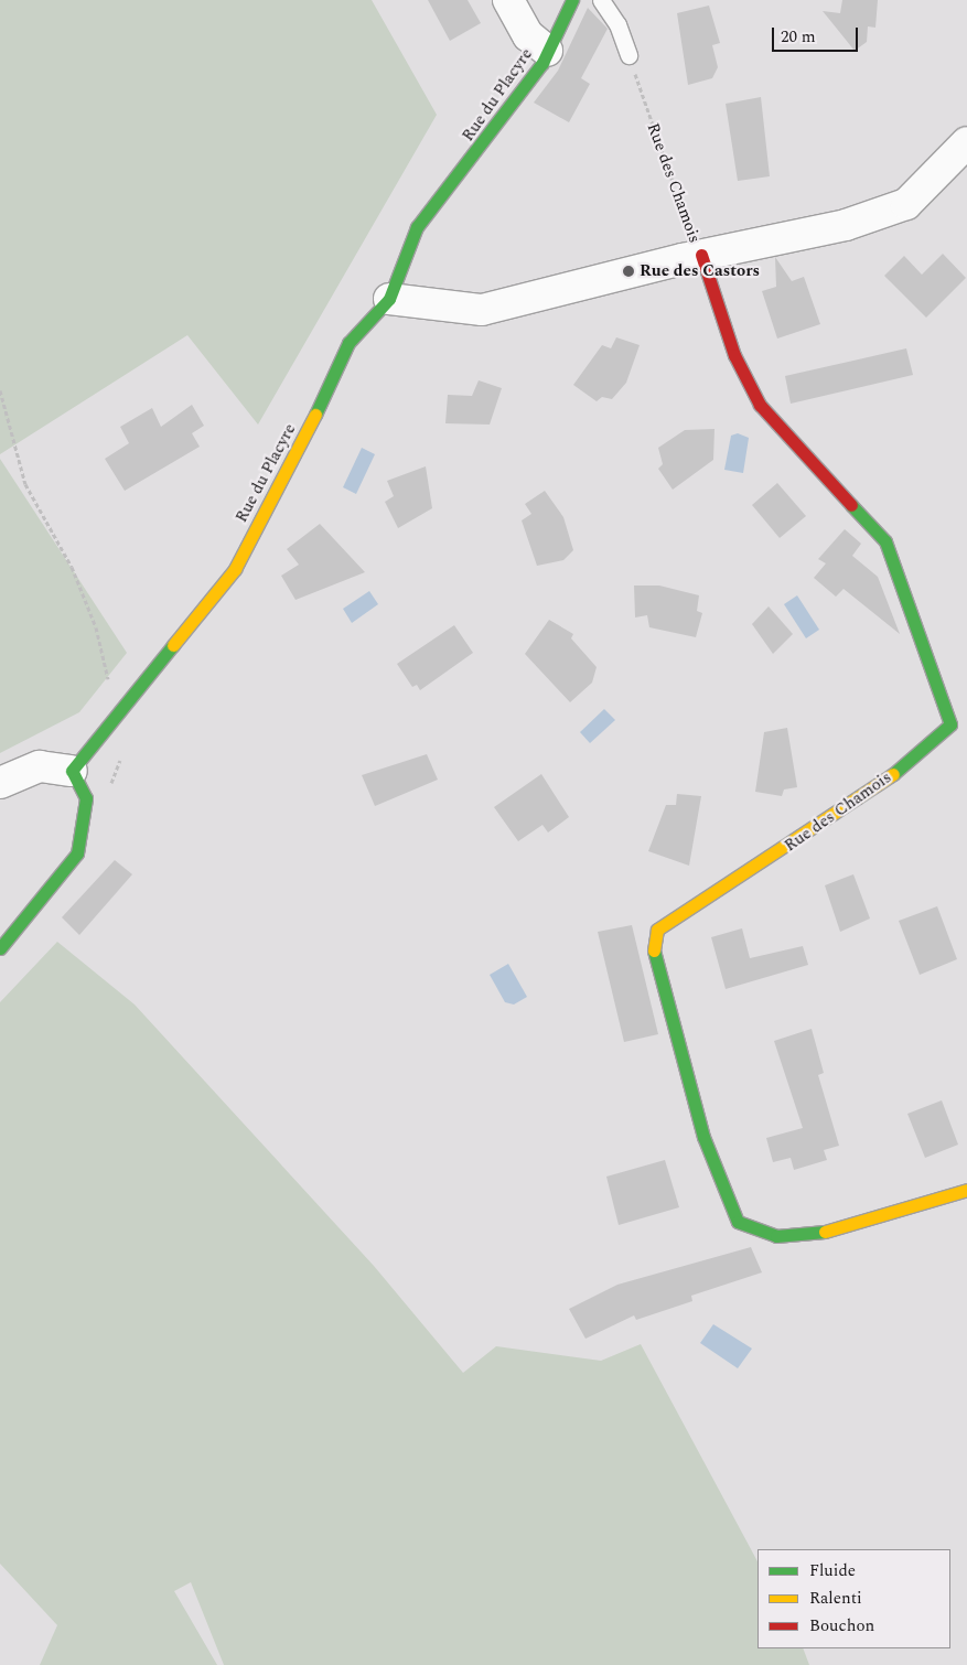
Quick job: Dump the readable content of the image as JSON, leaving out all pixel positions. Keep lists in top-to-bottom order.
{
  "streets": {
    "street": ["Rue du Placyre", "Rue des Chamois"]
  },
  "places": ["Rue des Castors"],
  "legend": ["Fluide", "Ralenti", "Bouchon"],
  "scale_bar": "20 m"
}
